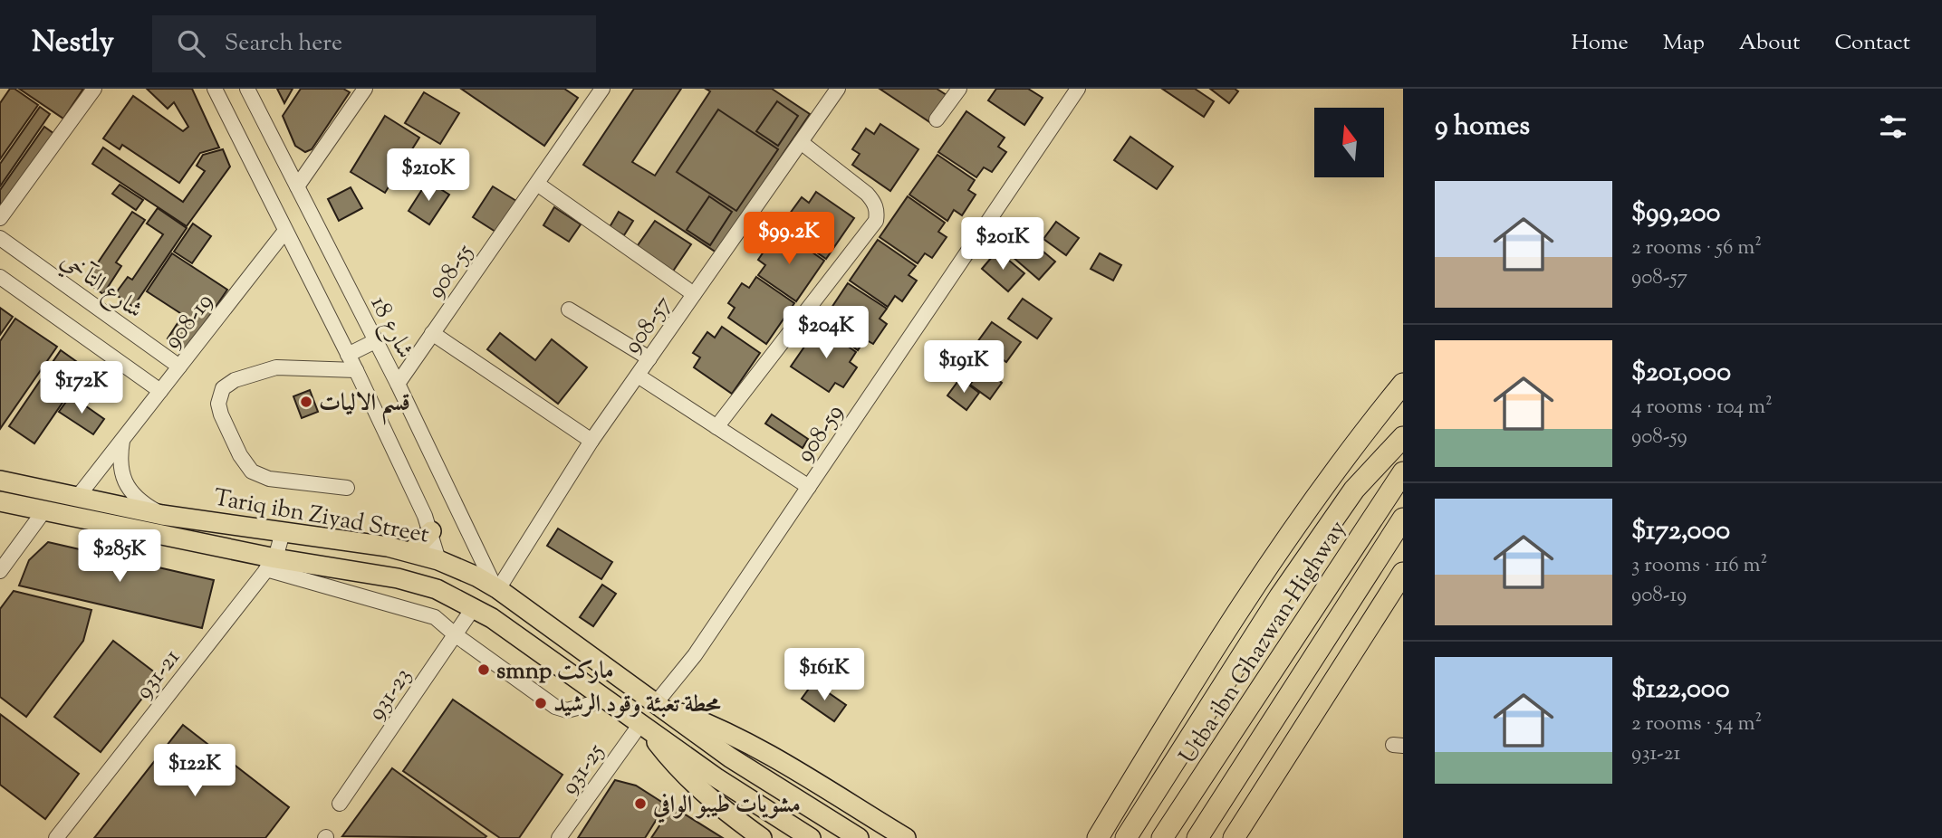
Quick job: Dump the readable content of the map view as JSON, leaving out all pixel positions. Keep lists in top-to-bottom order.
{
  "streets": {
    "highway": ["Utba ibn Ghazwan Highway"],
    "main road": ["Tariq ibn Ziyad Street"],
    "street": [
      "908-55",
      "شارع التآخي",
      "908-19",
      "908-57",
      "شارع 18",
      "908-59",
      "931-21",
      "931-23",
      "931-25"
    ]
  },
  "crossings": [
    ["908-55", "شارع 18"],
    ["شارع التآخي", "908-19"],
    ["908-19", "Tariq ibn Ziyad Street"],
    ["908-57", "شارع 18"],
    ["908-57", "Tariq ibn Ziyad Street"],
    ["شارع 18", "Tariq ibn Ziyad Street"],
    ["908-59", "Tariq ibn Ziyad Street"],
    ["Tariq ibn Ziyad Street", "931-21"],
    ["Tariq ibn Ziyad Street", "931-23"],
    ["Tariq ibn Ziyad Street", "931-25"]
  ],
  "places": [
    "قسم الاليات",
    "smnp ماركت",
    "محطة تعبئة وقود الرشيد",
    "مشويات طيبو الوافي"
  ],
  "north": "top",
  "page": {
    "header": "Nestly",
    "search": "Search here",
    "nav": [
      "Home",
      "Map",
      "About",
      "Contact"
    ],
    "heading": "9 homes",
    "price": [
      "$210K",
      "$99.2K",
      "$201K",
      "$204K",
      "$191K",
      "$172K",
      "$285K",
      "$161K",
      "$122K"
    ],
    "list": [
      {
        "name": "$99,200",
        "note": "2 rooms · 56 m² · 908-57"
      },
      {
        "name": "$201,000",
        "note": "4 rooms · 104 m² · 908-59"
      },
      {
        "name": "$172,000",
        "note": "3 rooms · 116 m² · 908-19"
      },
      {
        "name": "$122,000",
        "note": "2 rooms · 54 m² · 931-21"
      }
    ]
  }
}
